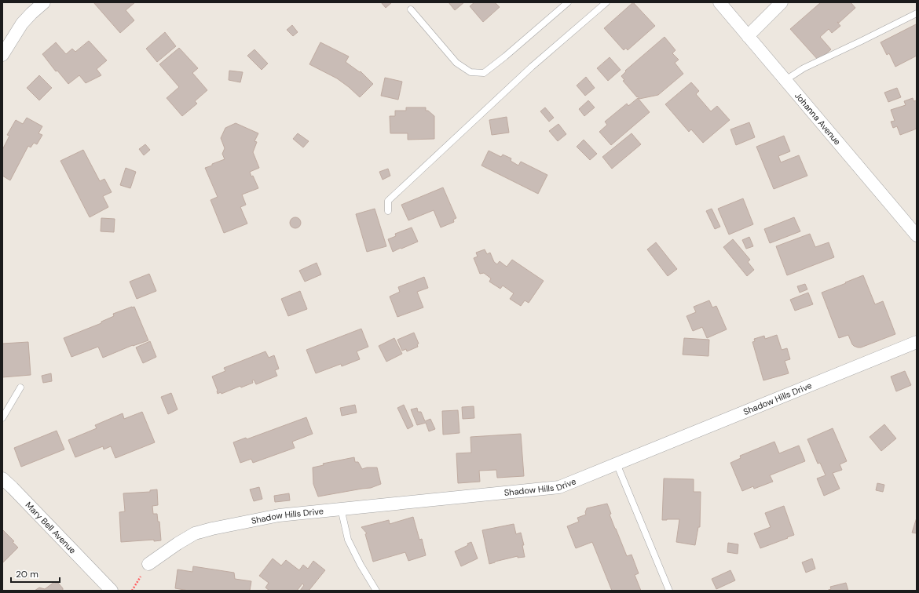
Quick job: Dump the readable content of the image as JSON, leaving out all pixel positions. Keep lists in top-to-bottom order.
{
  "streets": {
    "street": ["Johanna Avenue", "Shadow Hills Drive", "Mary Bell Avenue"]
  },
  "scale_bar": "20 m"
}
